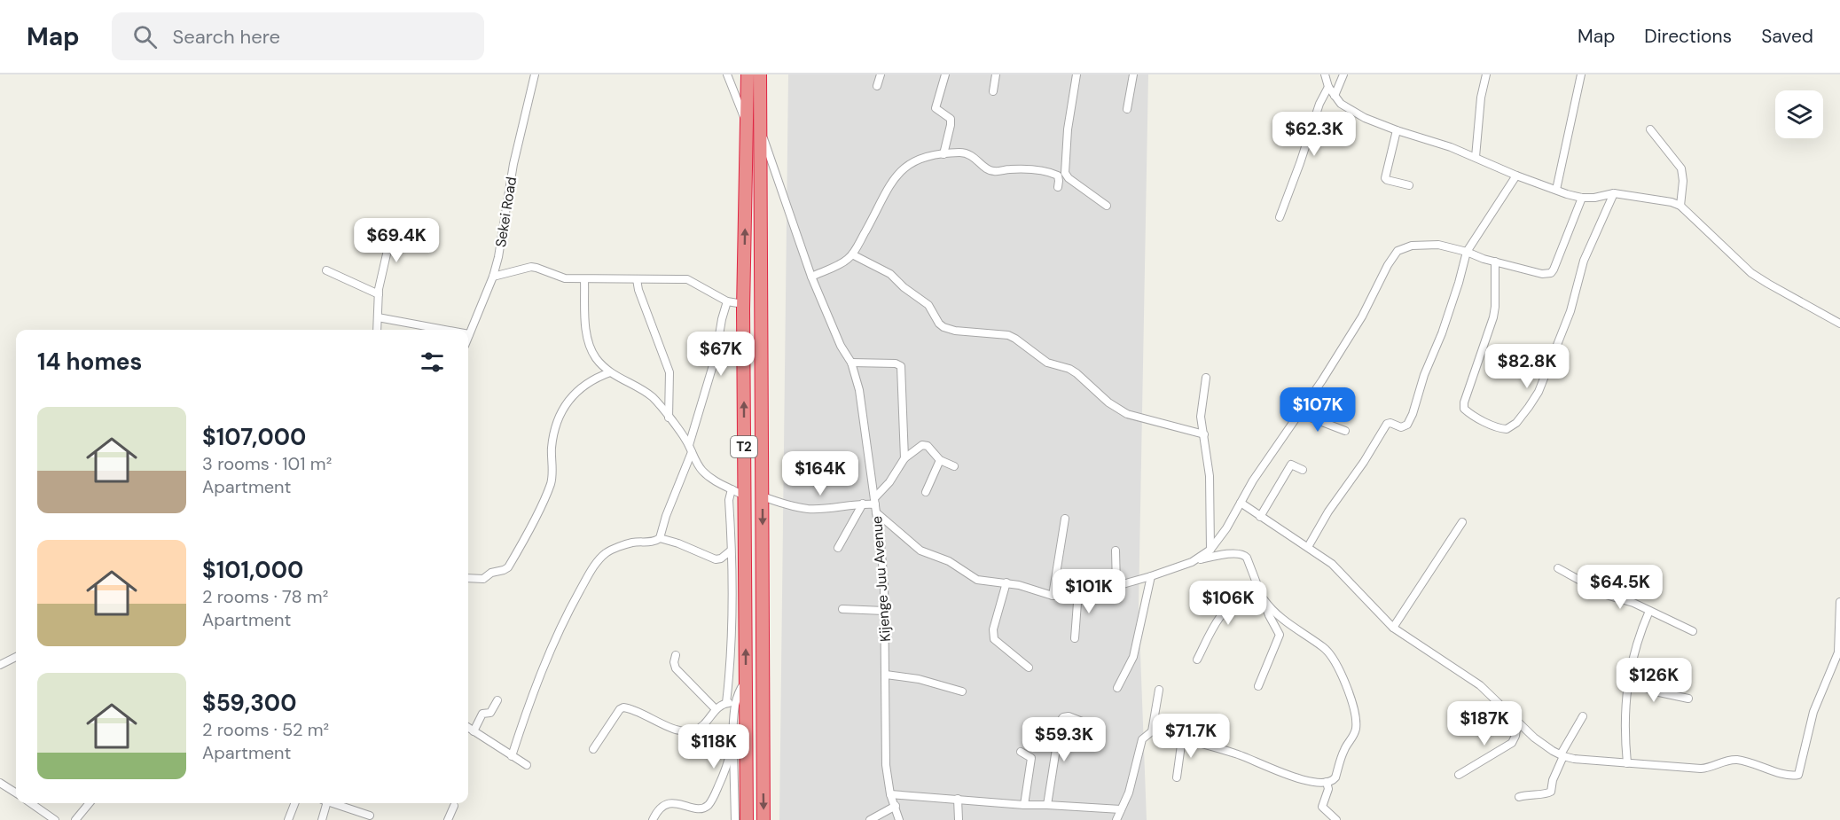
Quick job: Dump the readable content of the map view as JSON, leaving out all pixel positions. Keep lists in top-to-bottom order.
{
  "streets": {
    "highway": ["T2"],
    "street": ["Sekei Road", "Kijenge Juu Avenue"]
  },
  "crossings": [
    ["T2", "Kijenge Juu Avenue"]
  ],
  "page": {
    "header": "Map",
    "search": "Search here",
    "nav": ["Map", "Directions", "Saved"],
    "price": [
      "$62.3K",
      "$69.4K",
      "$67K",
      "$82.8K",
      "$107K",
      "$164K",
      "$64.5K",
      "$101K",
      "$106K",
      "$126K",
      "$187K",
      "$71.7K",
      "$59.3K",
      "$118K"
    ],
    "heading": "14 homes",
    "list": [
      {
        "name": "$107,000",
        "note": "3 rooms · 101 m² · Apartment"
      },
      {
        "name": "$101,000",
        "note": "2 rooms · 78 m² · Apartment"
      },
      {
        "name": "$59,300",
        "note": "2 rooms · 52 m² · Apartment"
      }
    ]
  }
}
